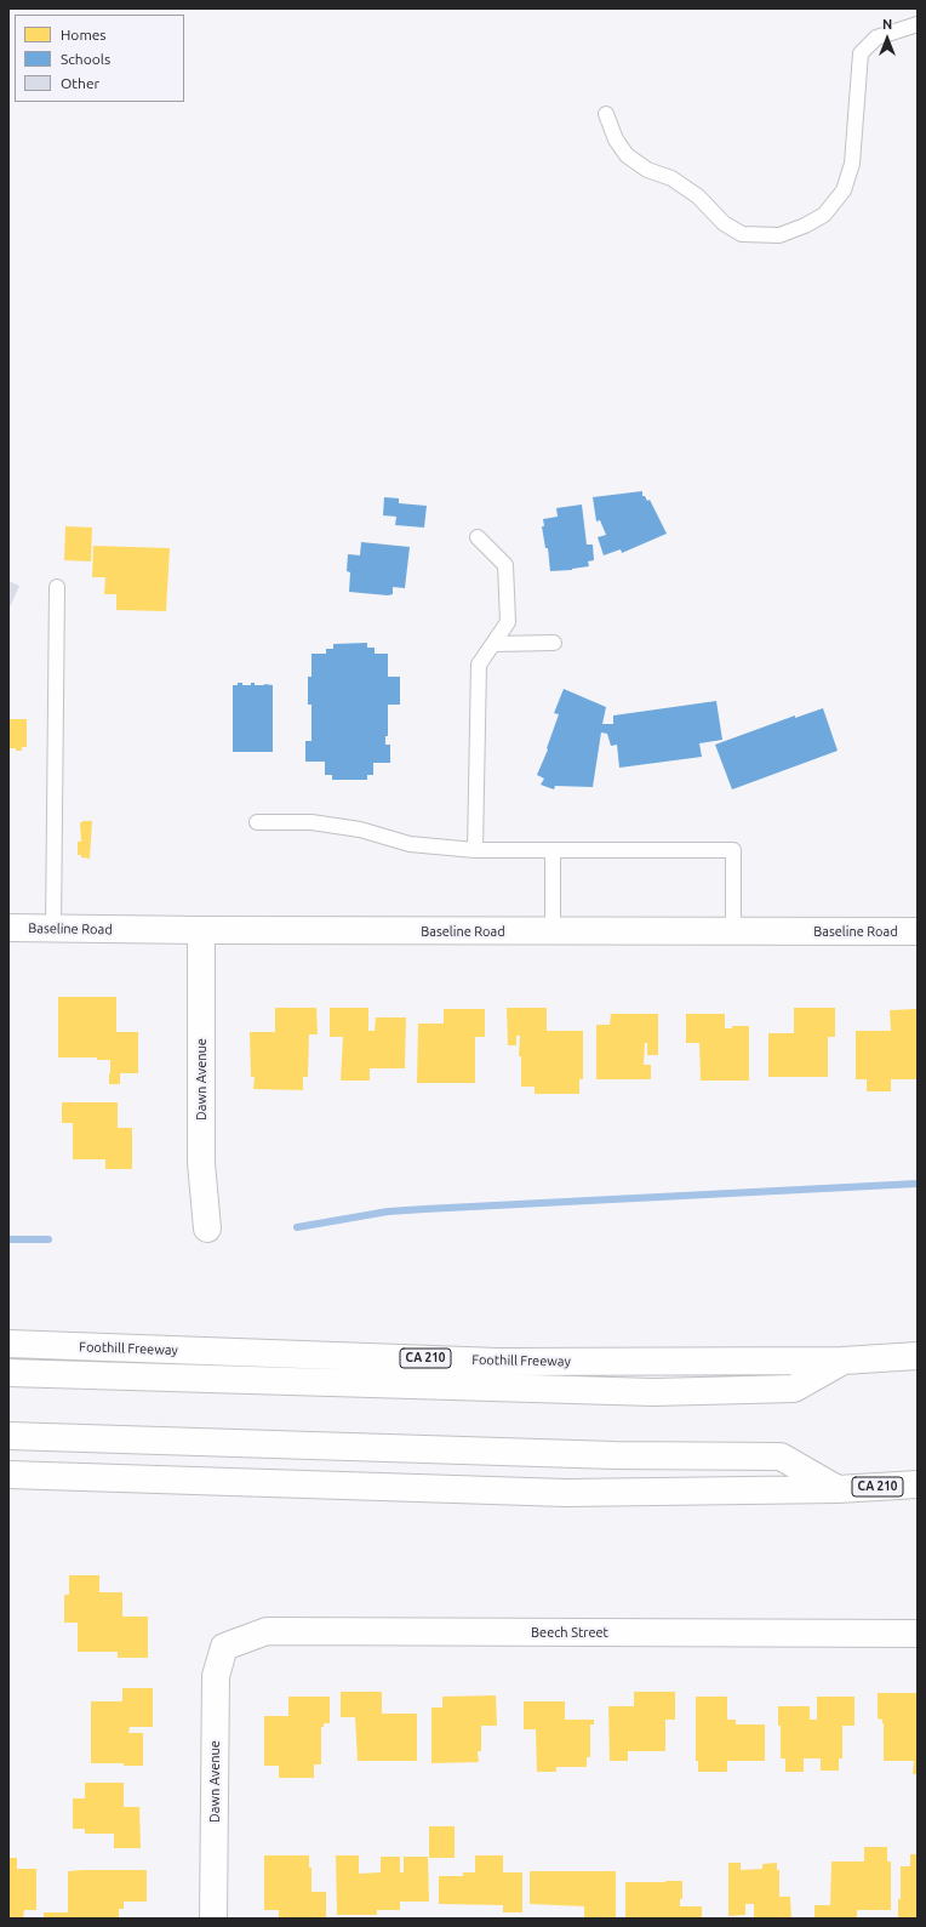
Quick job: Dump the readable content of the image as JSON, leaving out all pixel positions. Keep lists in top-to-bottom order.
{
  "streets": {
    "main road": [
      "Baseline Road",
      "Dawn Avenue",
      "Foothill Freeway",
      "CA 210",
      "Beech Street"
    ]
  },
  "crossings": [
    ["Baseline Road", "Dawn Avenue"],
    ["Dawn Avenue", "Beech Street"]
  ],
  "legend": ["Homes", "Schools", "Other"],
  "north": "top"
}
